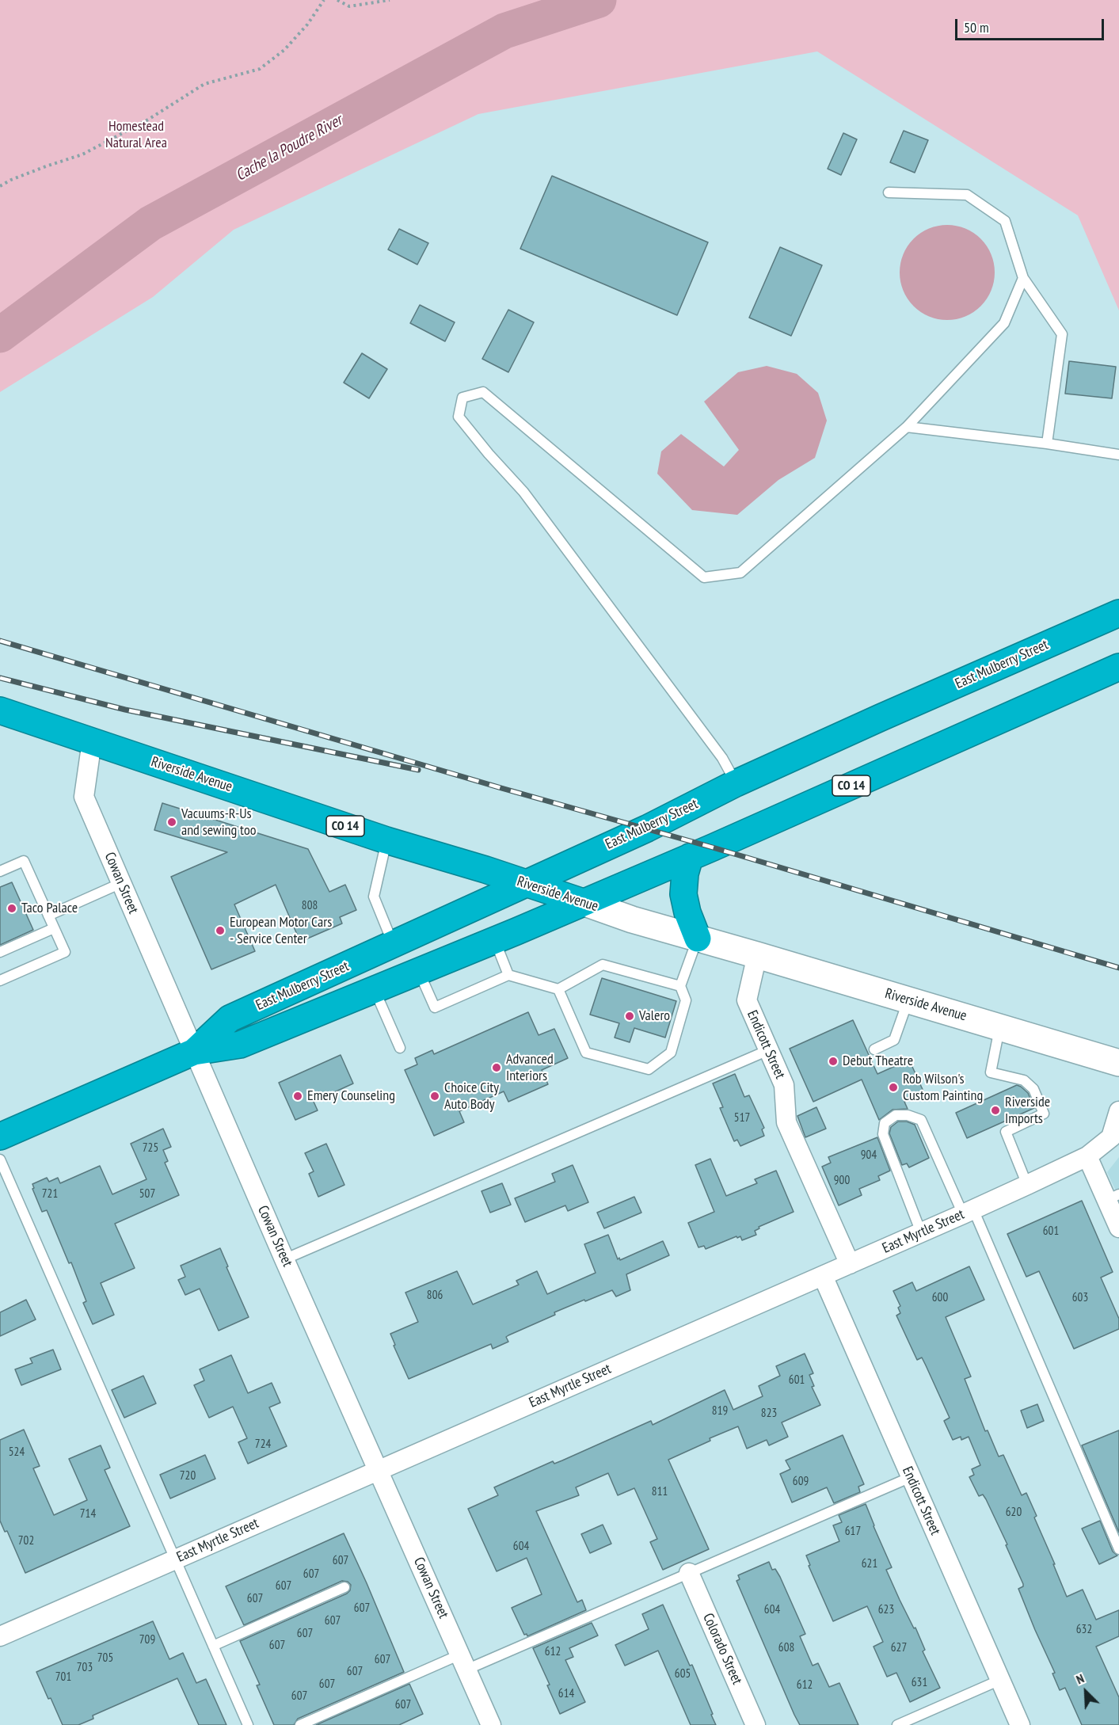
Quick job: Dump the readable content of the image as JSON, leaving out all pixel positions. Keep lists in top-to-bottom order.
{
  "streets": {
    "highway": ["East Mulberry Street", "Riverside Avenue", "CO 14"],
    "street": [
      "Cowan Street",
      "Endicott Street",
      "East Myrtle Street",
      "Colorado Street"
    ]
  },
  "crossings": [
    ["East Mulberry Street", "Riverside Avenue"],
    ["East Mulberry Street", "Cowan Street"],
    ["Riverside Avenue", "Cowan Street"],
    ["Riverside Avenue", "Endicott Street"],
    ["Cowan Street", "East Myrtle Street"],
    ["Endicott Street", "East Myrtle Street"]
  ],
  "water": ["Cache la Poudre River"],
  "parks": ["Homestead Natural Area"],
  "places": [
    "Vacuums-R-Us and sewing too",
    "Taco Palace",
    "European Motor Cars - Service Center",
    "Valero",
    "Debut Theatre",
    "Advanced Interiors",
    "Rob Wilson's Custom Painting",
    "Emery Counseling",
    "Choice City Auto Body",
    "Riverside Imports"
  ],
  "house_numbers": [
    "808",
    "517",
    "725",
    "904",
    "900",
    "721",
    "507",
    "601",
    "806",
    "600",
    "603",
    "601",
    "819",
    "823",
    "724",
    "524",
    "720",
    "609",
    "811",
    "620",
    "714",
    "617",
    "702",
    "604",
    "607",
    "621",
    "607",
    "607",
    "607",
    "607",
    "604",
    "623",
    "607",
    "632",
    "607",
    "709",
    "607",
    "608",
    "627",
    "612",
    "705",
    "607",
    "703",
    "607",
    "605",
    "701",
    "631",
    "607",
    "612",
    "614",
    "607",
    "607"
  ],
  "scale_bar": "50 m",
  "north": "top left"
}
